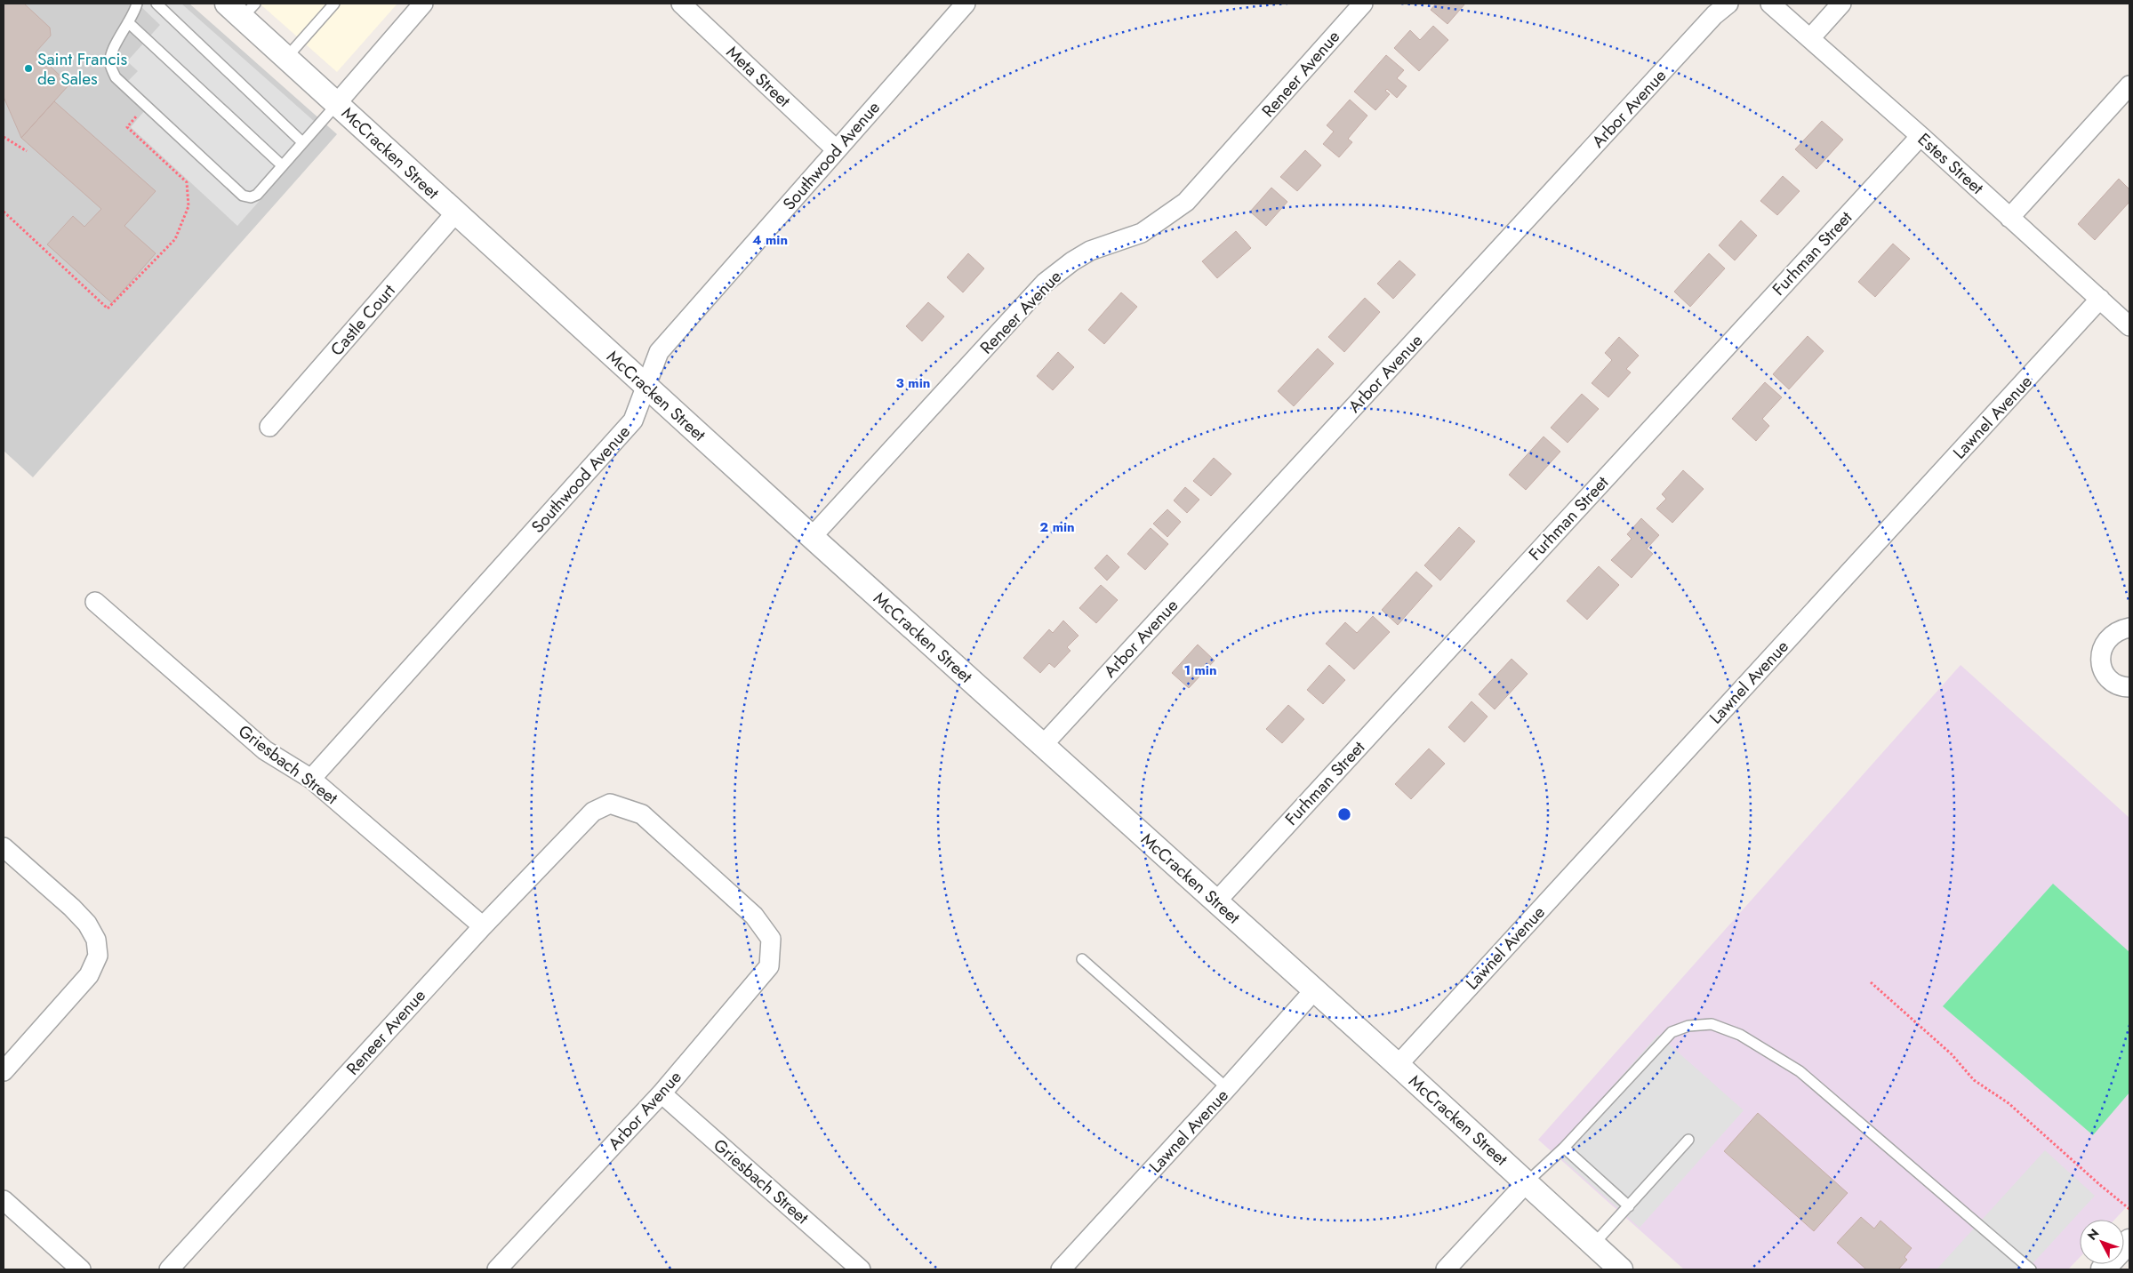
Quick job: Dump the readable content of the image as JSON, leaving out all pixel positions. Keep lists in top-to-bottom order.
{
  "streets": {
    "street": [
      "Reneer Avenue",
      "Meta Street",
      "Arbor Avenue",
      "McCracken Street",
      "Southwood Avenue",
      "Estes Street",
      "Furhman Street",
      "Castle Court",
      "Lawnel Avenue",
      "Griesbach Street"
    ]
  },
  "crossings": [
    ["Reneer Avenue", "Arbor Avenue"],
    ["Reneer Avenue", "McCracken Street"],
    ["Reneer Avenue", "Griesbach Street"],
    ["Meta Street", "Southwood Avenue"],
    ["Arbor Avenue", "McCracken Street"],
    ["Arbor Avenue", "Griesbach Street"],
    ["McCracken Street", "Southwood Avenue"],
    ["McCracken Street", "Furhman Street"],
    ["McCracken Street", "Castle Court"],
    ["McCracken Street", "Lawnel Avenue"],
    ["Southwood Avenue", "Griesbach Street"],
    ["Estes Street", "Furhman Street"],
    ["Estes Street", "Lawnel Avenue"]
  ],
  "places": ["Saint Francis de Sales"],
  "north": "top left",
  "rings": [
    "4 min",
    "3 min",
    "2 min",
    "1 min"
  ]
}
